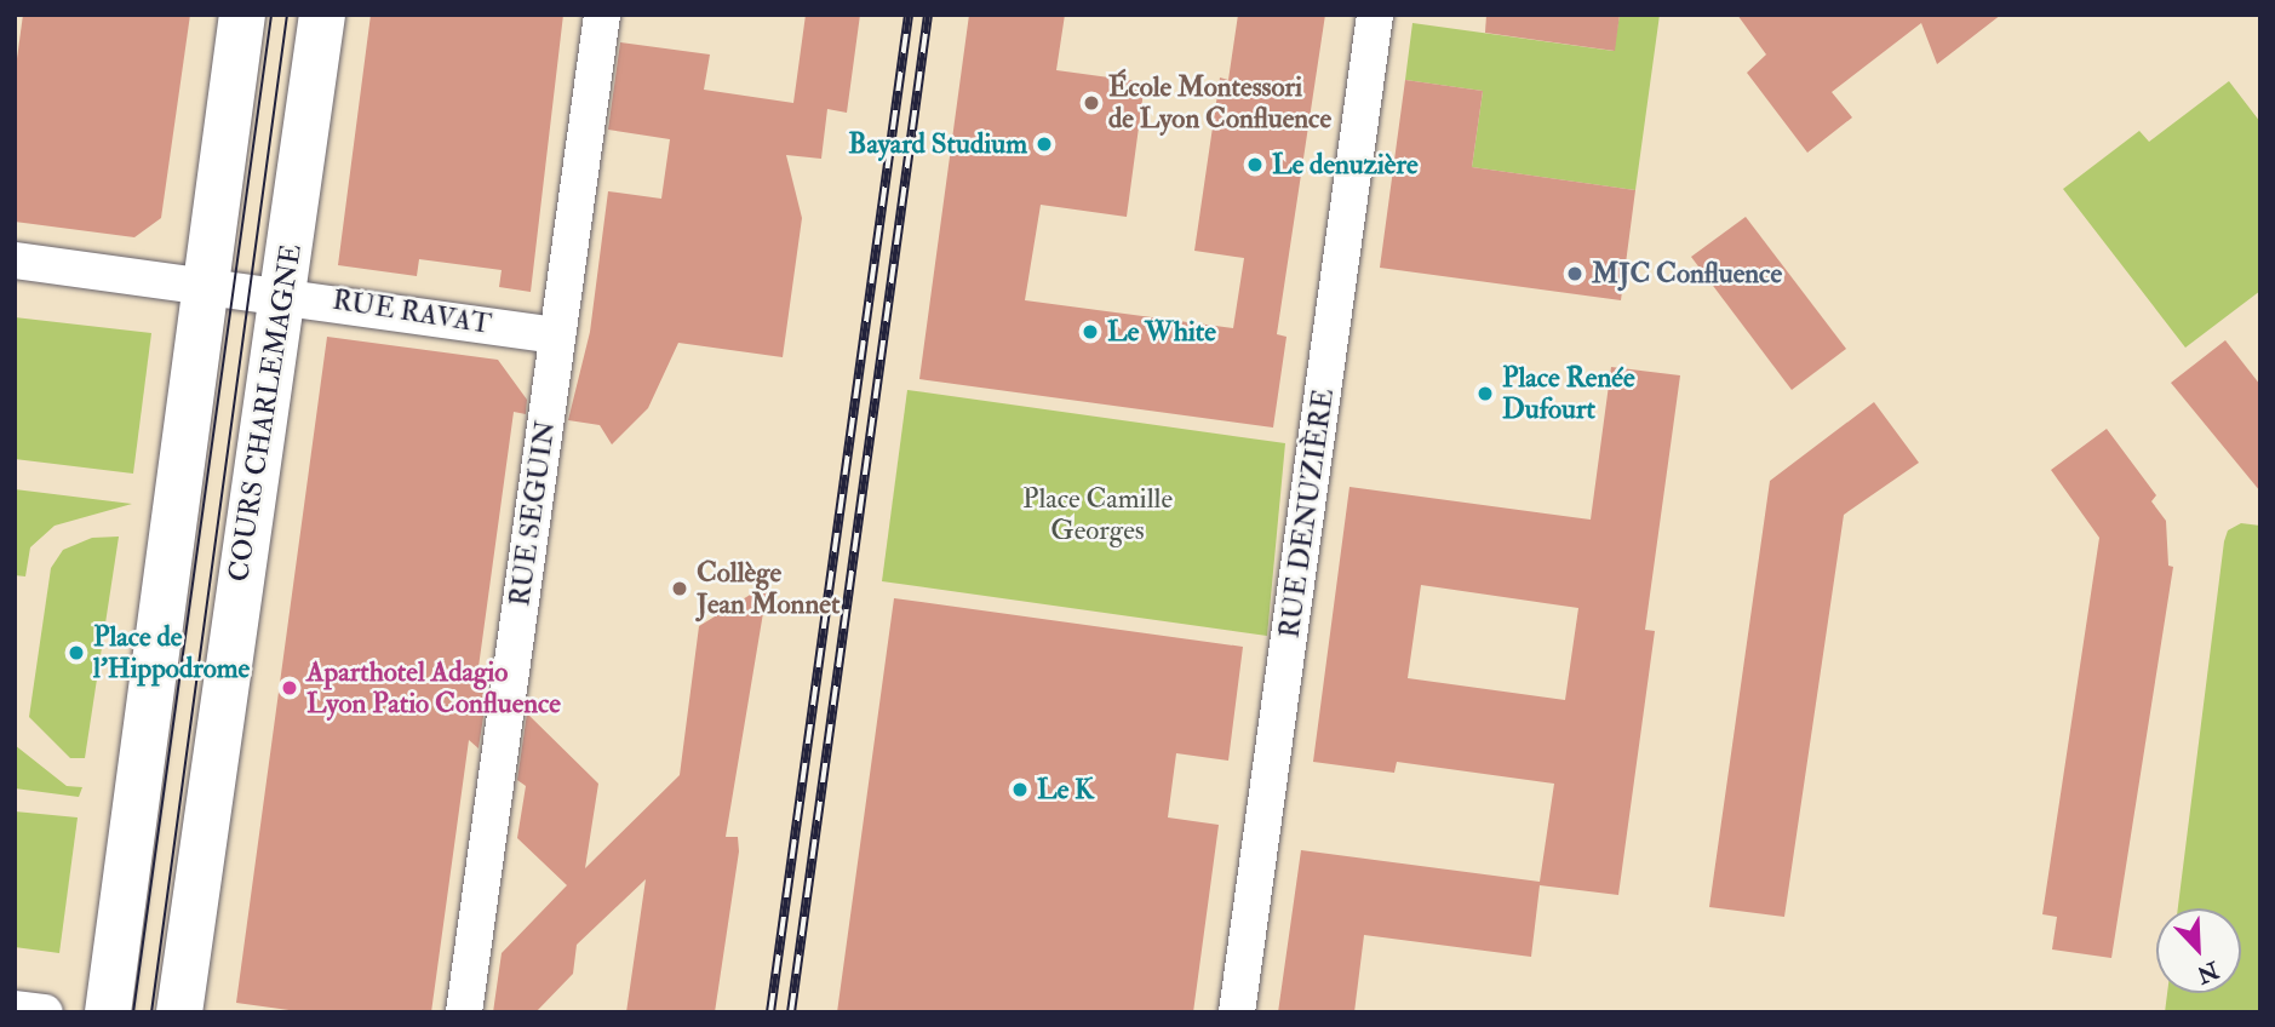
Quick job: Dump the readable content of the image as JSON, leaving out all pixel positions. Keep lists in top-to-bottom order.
{
  "streets": {
    "street": [
      "RUE RAVAT",
      "COURS CHARLEMAGNE",
      "RUE SEGUIN",
      "RUE DENUZIÈRE"
    ]
  },
  "crossings": [
    ["RUE RAVAT", "COURS CHARLEMAGNE"],
    ["RUE RAVAT", "RUE SEGUIN"]
  ],
  "parks": ["Place Camille Georges"],
  "places": [
    "École Montessori de Lyon Confluence",
    "Bayard Studium",
    "Le denuzière",
    "MJC Confluence",
    "Le White",
    "Place Renée Dufourt",
    "Collège Jean Monnet",
    "Place de l'Hippodrome",
    "Aparthotel Adagio Lyon Patio Confluence",
    "Le K"
  ],
  "north": "bottom right"
}
